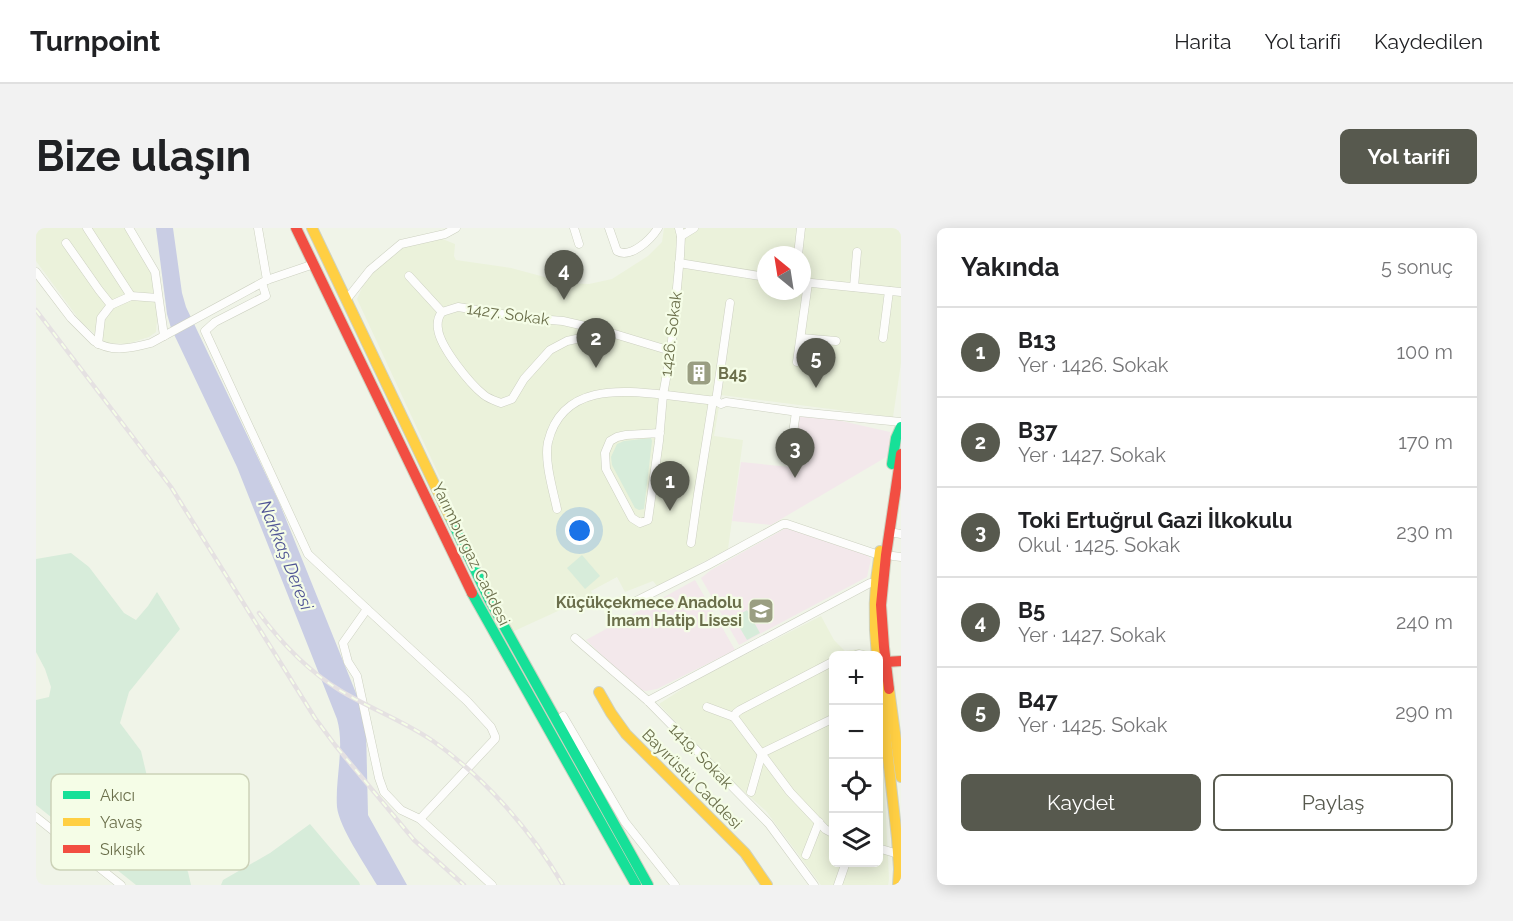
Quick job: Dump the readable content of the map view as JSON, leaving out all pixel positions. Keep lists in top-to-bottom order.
{
  "streets": {
    "main road": ["Yarımburgaz Caddesi", "Bayırüstü Caddesi"],
    "street": ["1427. Sokak", "1426. Sokak", "1419. Sokak"]
  },
  "crossings": [
    ["1427. Sokak", "1426. Sokak"]
  ],
  "water": ["Nakkaş Deresi"],
  "places": {
    "building": ["B45"],
    "school or university": ["Küçükçekmece Anadolu İmam Hatip Lisesi"]
  },
  "legend": ["Akıcı", "Yavaş", "Sıkışık"],
  "north": "top left",
  "page": {
    "header": "Turnpoint",
    "nav": ["Harita", "Yol tarifi", "Kaydedilen"],
    "buttons": [
      "Yol tarifi",
      ["Kaydet", "Paylaş"]
    ],
    "title": "Bize ulaşın",
    "heading": ["Yakında", "5 sonuç"],
    "pins": [
      "4",
      "2",
      "5",
      "3",
      "1"
    ],
    "list": [
      {
        "mark": "1",
        "name": "B13",
        "note": "Yer · 1426. Sokak",
        "value": "100 m"
      },
      {
        "mark": "2",
        "name": "B37",
        "note": "Yer · 1427. Sokak",
        "value": "170 m"
      },
      {
        "mark": "3",
        "name": "Toki Ertuğrul Gazi İlkokulu",
        "note": "Okul · 1425. Sokak",
        "value": "230 m"
      },
      {
        "mark": "4",
        "name": "B5",
        "note": "Yer · 1427. Sokak",
        "value": "240 m"
      },
      {
        "mark": "5",
        "name": "B47",
        "note": "Yer · 1425. Sokak",
        "value": "290 m"
      }
    ],
    "map_buttons": ["+", "−"]
  }
}
